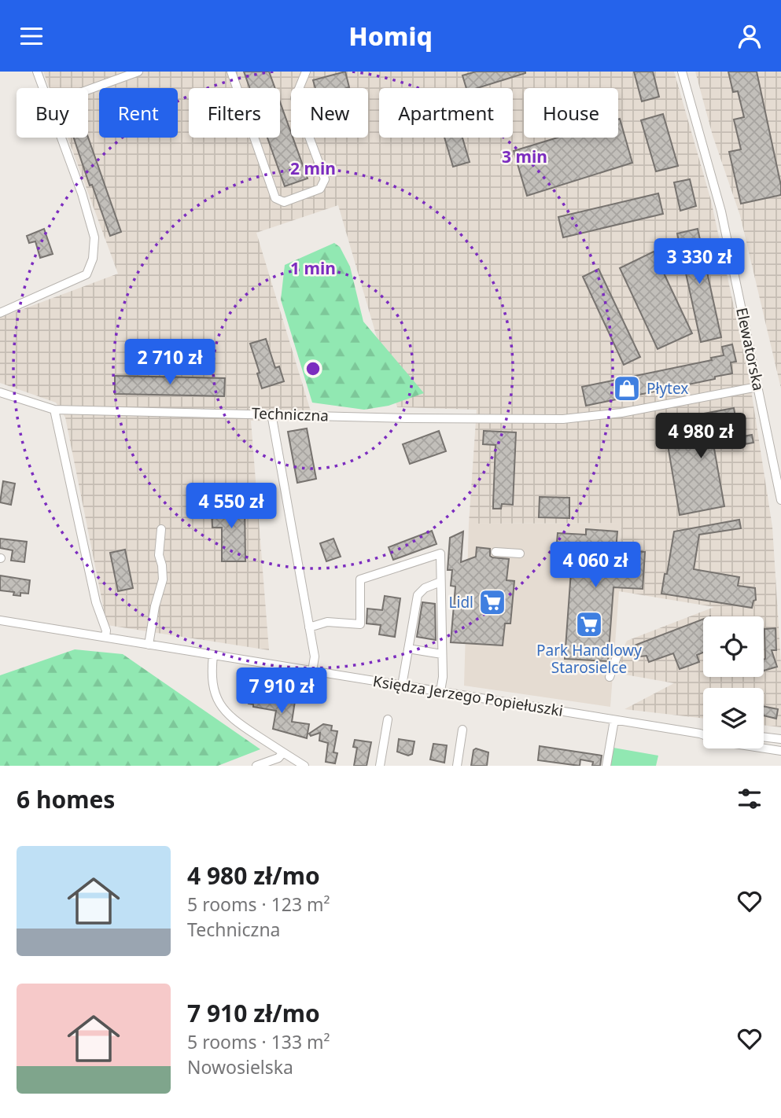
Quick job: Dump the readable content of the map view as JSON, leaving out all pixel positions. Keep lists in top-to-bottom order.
{
  "streets": {
    "street": ["Elewatorska", "Techniczna", "Księdza Jerzego Popiełuszki"]
  },
  "crossings": [
    ["Elewatorska", "Techniczna"]
  ],
  "places": {
    "shop": ["Płytex"],
    "supermarket": ["Lidl", "Park Handlowy Starosielce"]
  },
  "page": {
    "header": "Homiq",
    "chip": [
      "Buy",
      "Rent",
      "Filters",
      "New",
      "Apartment",
      "House"
    ],
    "price": [
      "3 330 zł",
      "2 710 zł",
      "4 980 zł",
      "4 550 zł",
      "4 060 zł",
      "7 910 zł"
    ],
    "heading": "6 homes",
    "list": [
      {
        "name": "4 980 zł/mo",
        "note": "5 rooms · 123 m² · Techniczna"
      },
      {
        "name": "7 910 zł/mo",
        "note": "5 rooms · 133 m² · Nowosielska"
      }
    ]
  },
  "rings": ["3 min", "2 min", "1 min"]
}
